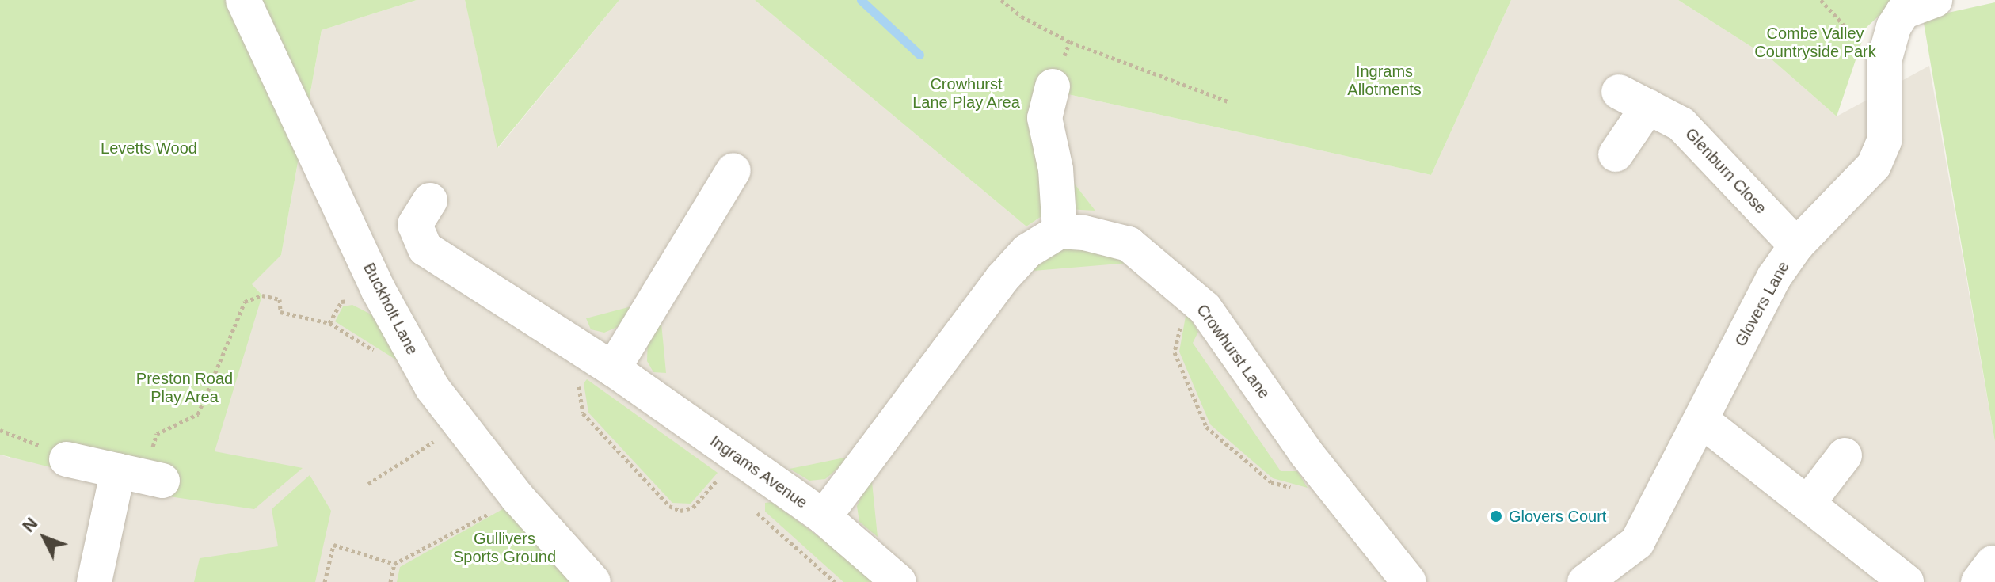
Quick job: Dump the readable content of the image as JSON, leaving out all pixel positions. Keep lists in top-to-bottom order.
{
  "streets": {
    "street": [
      "Glenburn Close",
      "Glovers Lane",
      "Buckholt Lane",
      "Crowhurst Lane",
      "Ingrams Avenue"
    ]
  },
  "crossings": [
    ["Glenburn Close", "Glovers Lane"]
  ],
  "parks": [
    "Combe Valley Countryside Park",
    "Ingrams Allotments",
    "Crowhurst Lane Play Area",
    "Levetts Wood",
    "Preston Road Play Area",
    "Gullivers Sports Ground"
  ],
  "places": ["Glovers Court"],
  "north": "top left"
}
